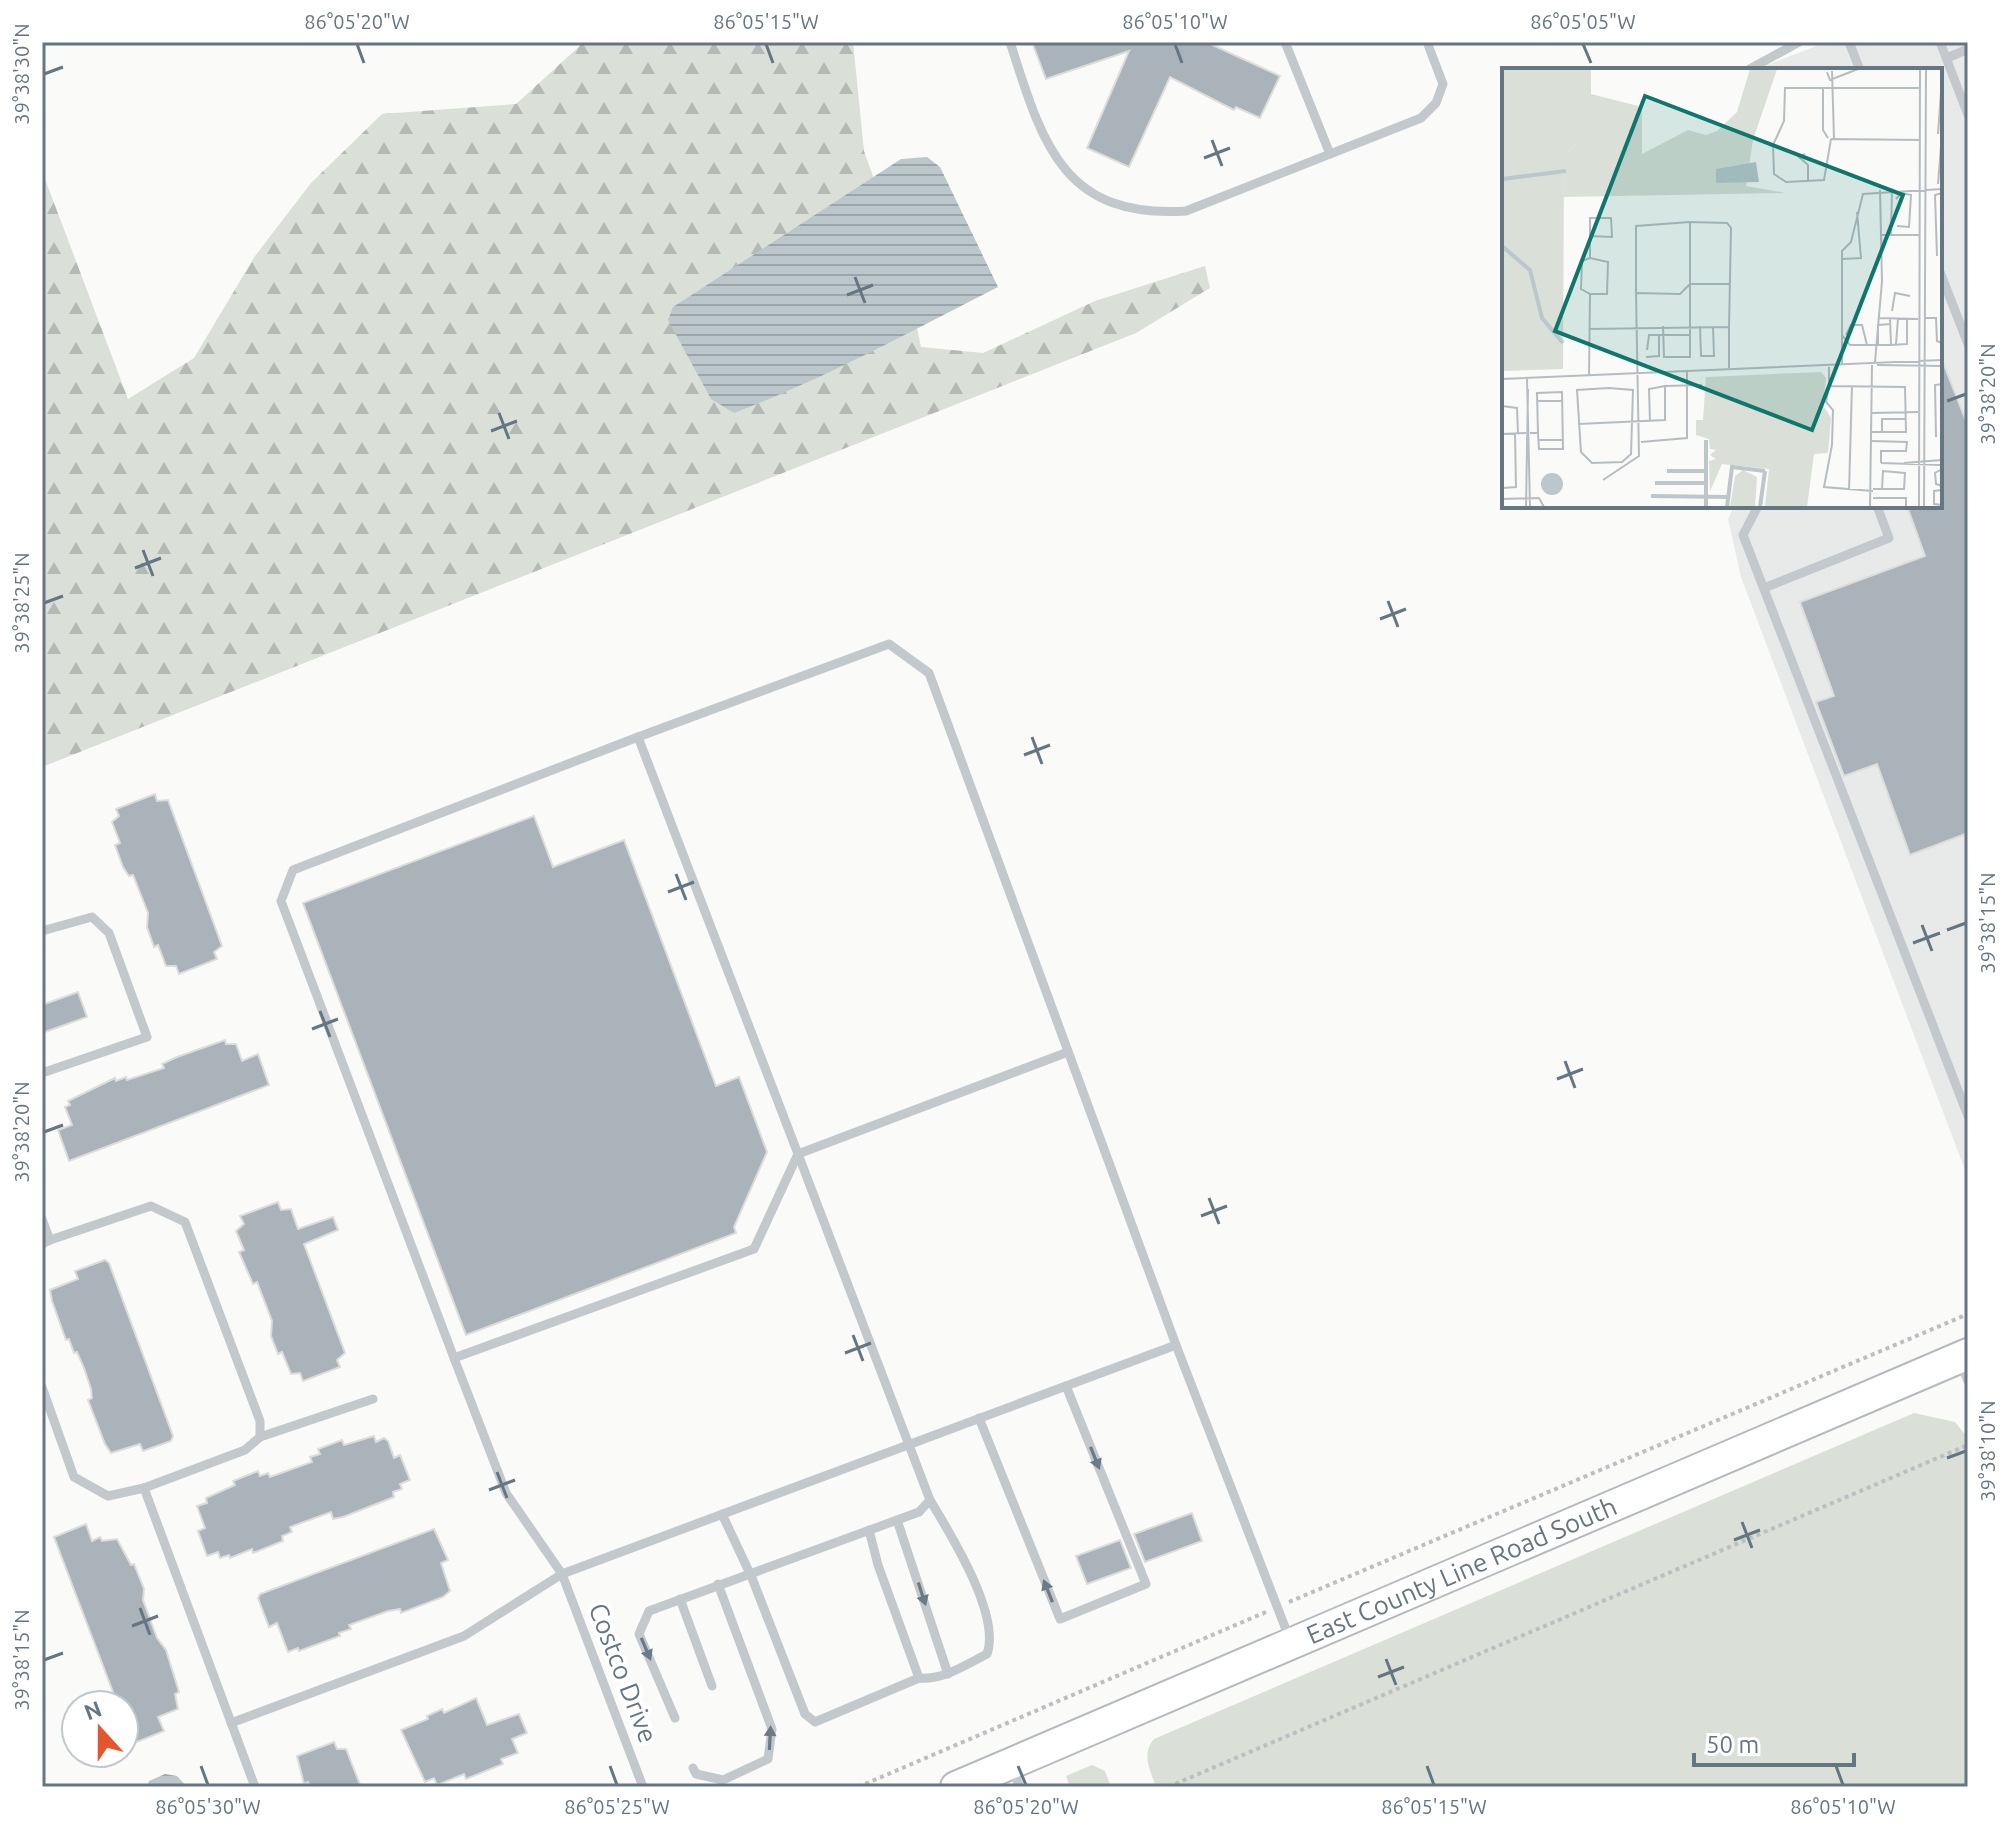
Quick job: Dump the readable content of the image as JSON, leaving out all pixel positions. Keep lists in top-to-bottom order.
{
  "streets": {
    "main road": ["East County Line Road South"],
    "lane": ["Costco Drive"]
  },
  "scale_bar": "50 m",
  "north": "top",
  "coordinates": [
    "86°05'20\"W",
    "86°05'15\"W",
    "86°05'10\"W",
    "86°05'05\"W",
    "39°38'30\"N",
    "39°38'20\"N",
    "39°38'25\"N",
    "39°38'15\"N",
    "39°38'10\"N",
    "86°05'30\"W",
    "86°05'25\"W"
  ]
}
